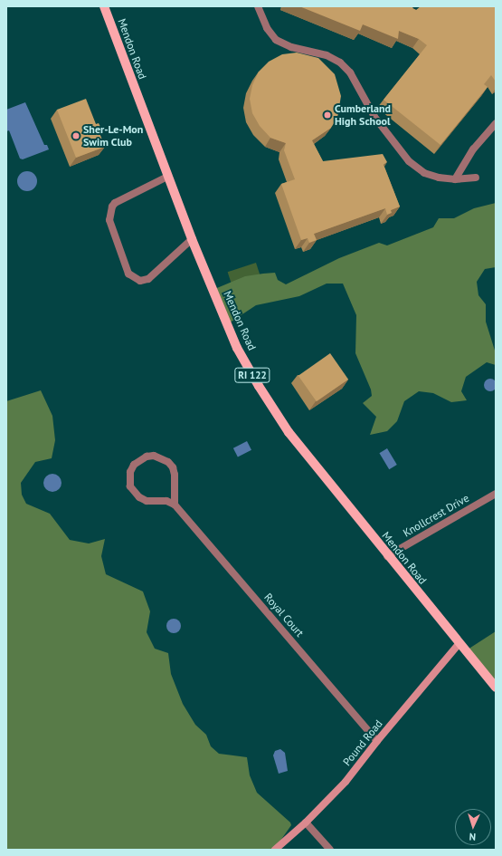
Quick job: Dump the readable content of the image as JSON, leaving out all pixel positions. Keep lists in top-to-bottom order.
{
  "streets": {
    "main road": ["Mendon Road", "RI 122"],
    "street": ["Knollcrest Drive", "Royal Court", "Pound Road"]
  },
  "crossings": [
    ["Mendon Road", "Knollcrest Drive"],
    ["Mendon Road", "Pound Road"],
    ["Royal Court", "Pound Road"]
  ],
  "places": ["Cumberland High School", "Sher-Le-Mon Swim Club"],
  "north": "bottom"
}
